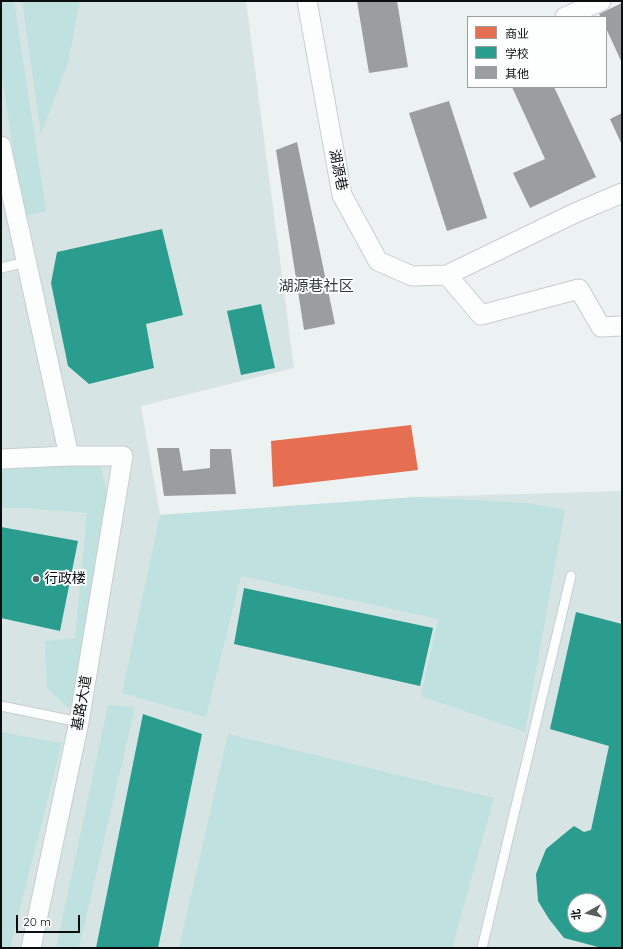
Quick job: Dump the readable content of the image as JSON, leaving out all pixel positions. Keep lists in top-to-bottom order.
{
  "streets": {
    "street": ["湖源巷", "基路大道"]
  },
  "districts": ["湖源巷社区"],
  "places": ["行政楼"],
  "legend": ["商业", "学校", "其他"],
  "scale_bar": "20 m",
  "north": "left"
}
